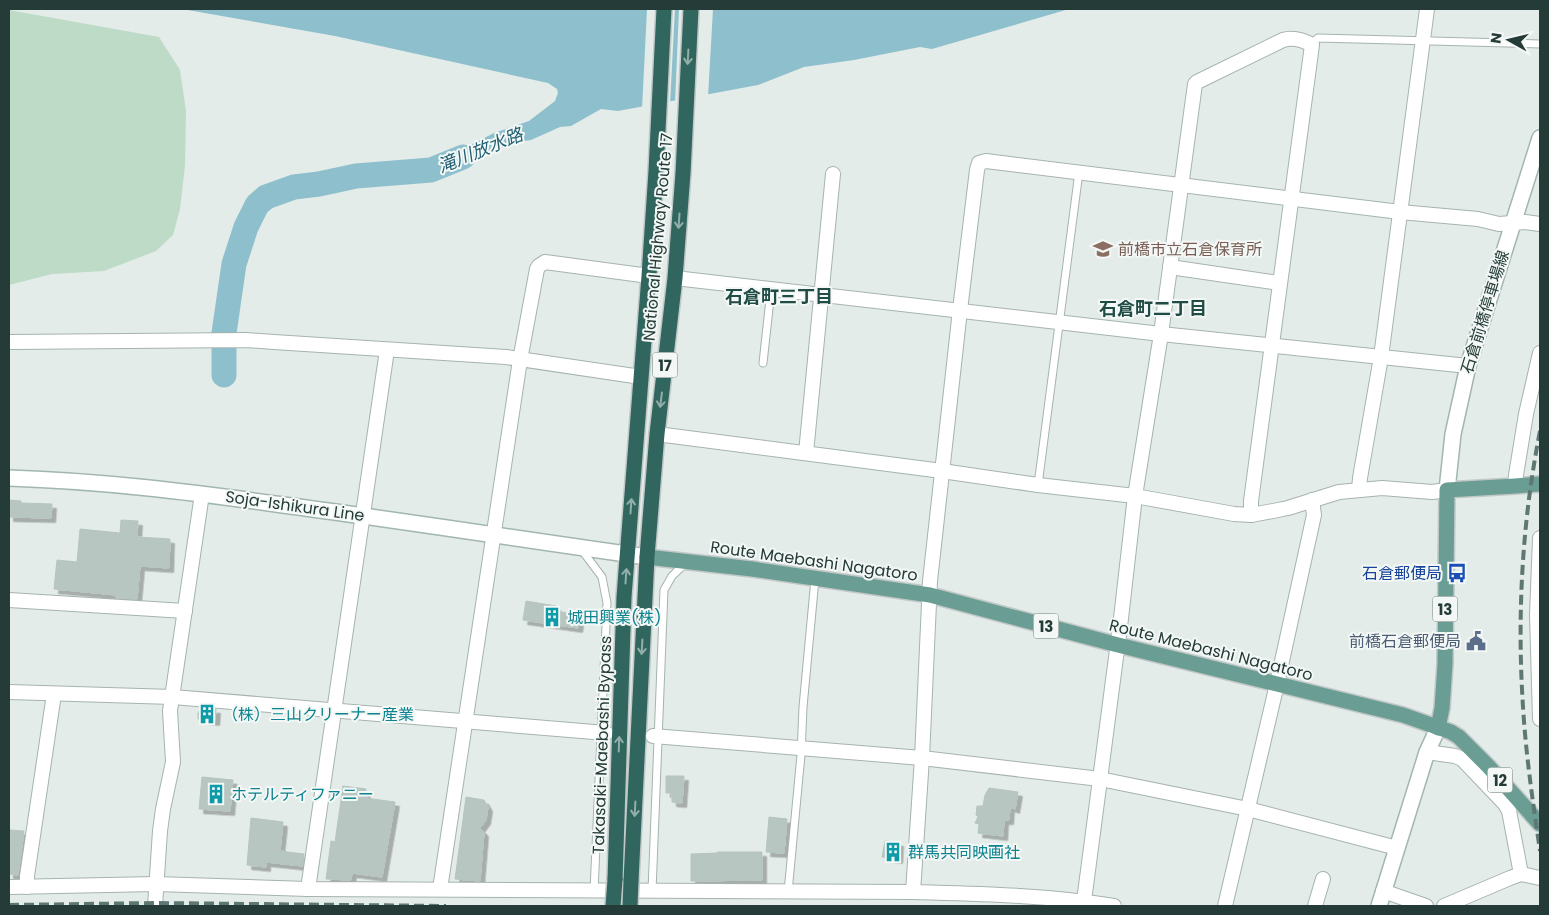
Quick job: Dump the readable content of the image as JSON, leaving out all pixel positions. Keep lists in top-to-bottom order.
{
  "streets": {
    "highway": ["National Highway Route 17", "17", "Takasaki-Maebashi Bypass"],
    "main road": [
      "石倉前橋停車場線",
      "Soja-Ishikura Line",
      "Route Maebashi Nagatoro",
      "13",
      "12"
    ]
  },
  "crossings": [
    ["National Highway Route 17", "17"],
    ["National Highway Route 17", "Soja-Ishikura Line"],
    ["National Highway Route 17", "Route Maebashi Nagatoro"],
    ["National Highway Route 17", "Takasaki-Maebashi Bypass"],
    ["石倉前橋停車場線", "13"],
    ["17", "Soja-Ishikura Line"],
    ["17", "Route Maebashi Nagatoro"],
    ["Soja-Ishikura Line", "Route Maebashi Nagatoro"],
    ["Soja-Ishikura Line", "Takasaki-Maebashi Bypass"],
    ["Route Maebashi Nagatoro", "13"],
    ["Route Maebashi Nagatoro", "12"],
    ["13", "12"]
  ],
  "districts": ["石倉町三丁目", "石倉町二丁目"],
  "water": ["滝川放水路"],
  "places": {
    "school or university": ["前橋市立石倉保育所"],
    "bus stop": ["石倉郵便局"],
    "building": [
      "城田興業(株)",
      "（株）三山クリーナー産業",
      "ホテルティファニー",
      "群馬共同映画社"
    ],
    "public building": ["前橋石倉郵便局"]
  },
  "north": "left"
}
